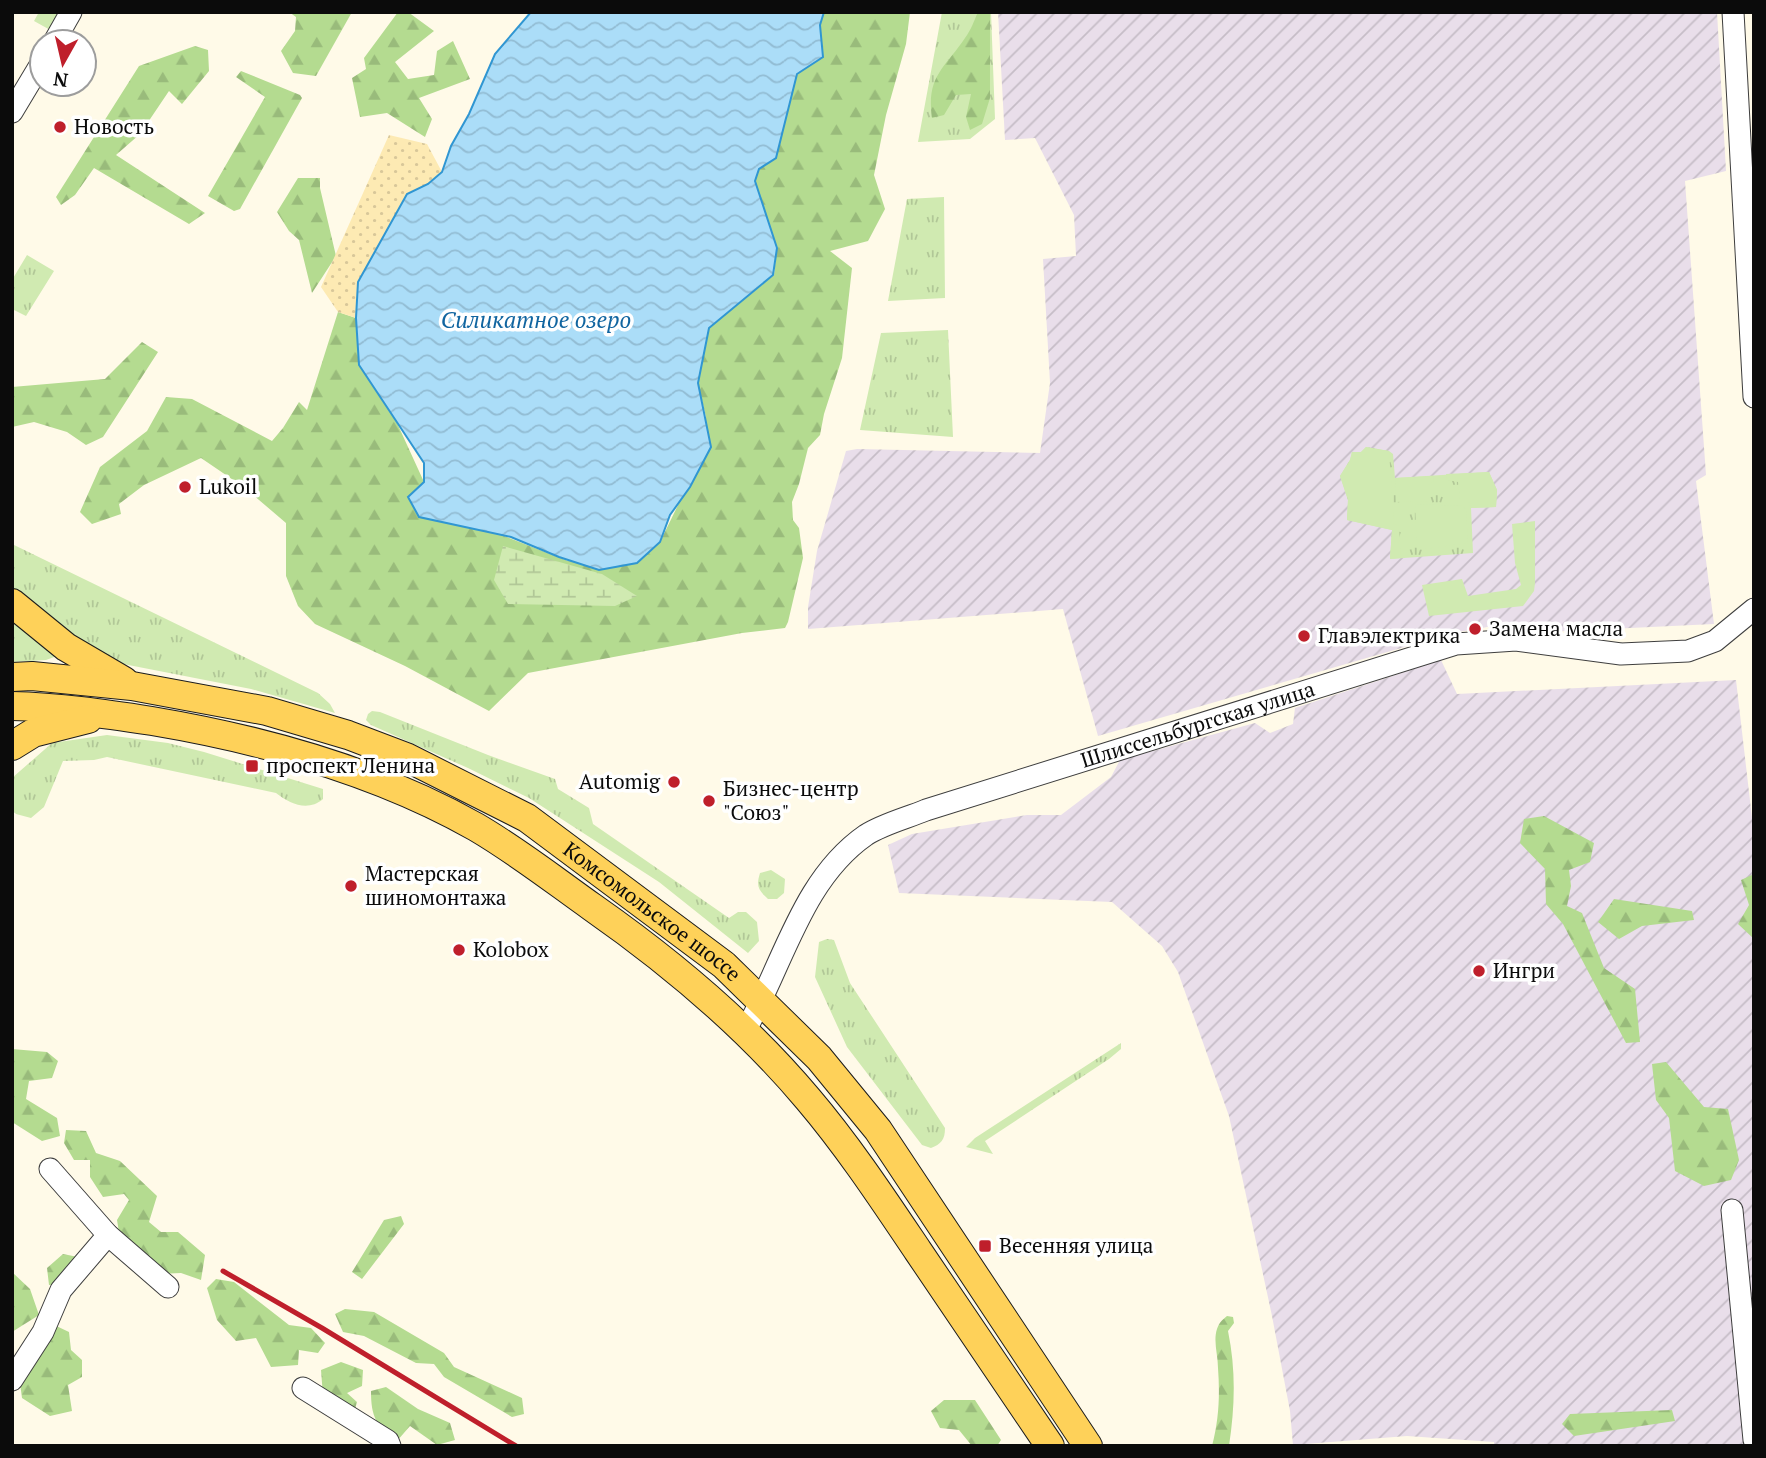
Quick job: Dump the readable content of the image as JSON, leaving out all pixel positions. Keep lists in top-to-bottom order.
{
  "streets": {
    "main road": ["Комсомольское шоссе"],
    "street": ["Шлиссельбургская улица"]
  },
  "crossings": [
    ["Шлиссельбургская улица", "Комсомольское шоссе"]
  ],
  "water": ["Силикатное озеро"],
  "places": {
    "other": [
      "Новость",
      "Lukoil",
      "Замена масла",
      "Главэлектрика",
      "Automig",
      "Бизнес-центр \"Союз\"",
      "Мастерская шиномонтажа",
      "Kolobox",
      "Ингри"
    ],
    "transit": ["проспект Ленина", "Весенняя улица"]
  },
  "north": "bottom"
}
